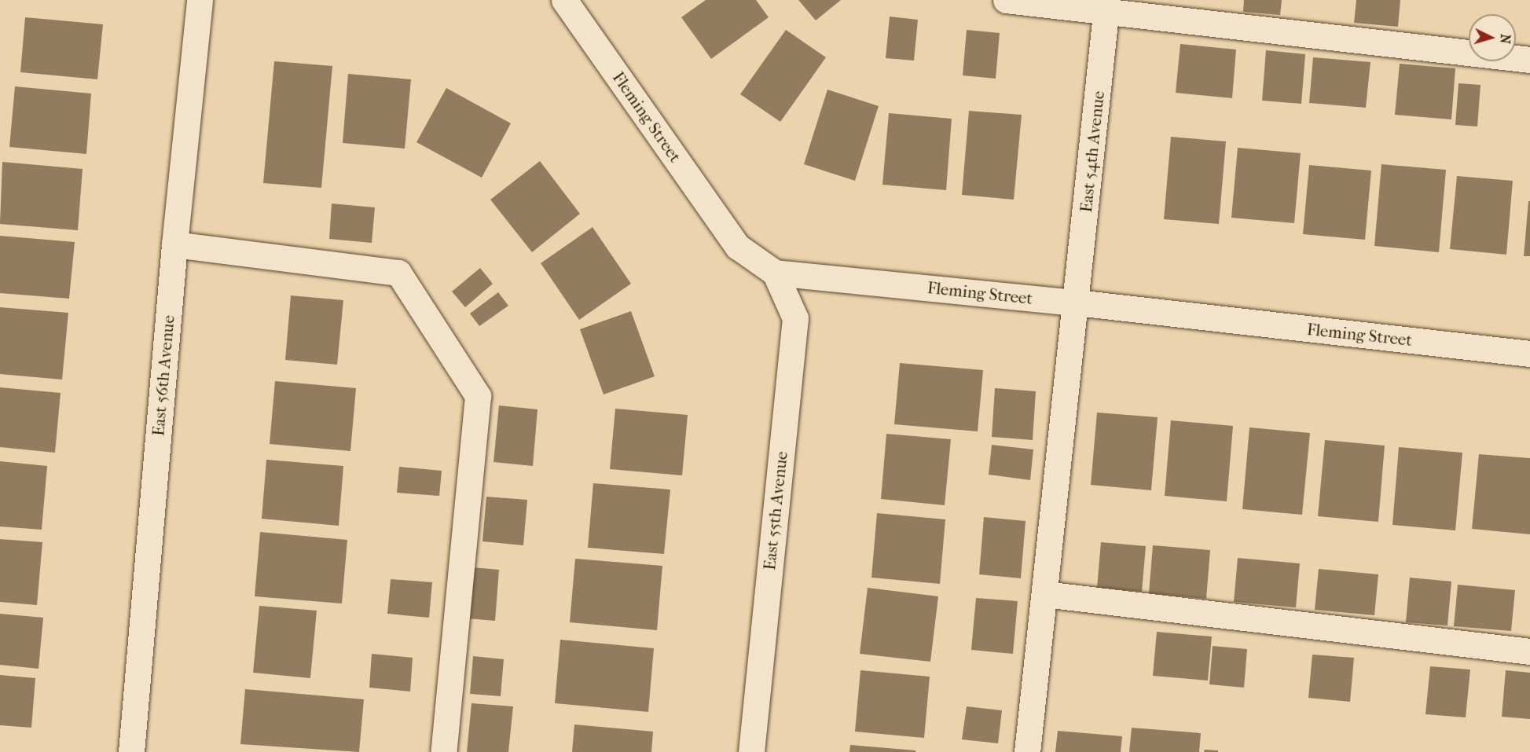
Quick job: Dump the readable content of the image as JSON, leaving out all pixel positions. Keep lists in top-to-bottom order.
{
  "streets": {
    "street": [
      "Fleming Street",
      "East 54th Avenue",
      "East 56th Avenue",
      "East 55th Avenue"
    ]
  },
  "crossings": [
    ["Fleming Street", "East 54th Avenue"],
    ["Fleming Street", "East 55th Avenue"]
  ],
  "north": "right"
}
